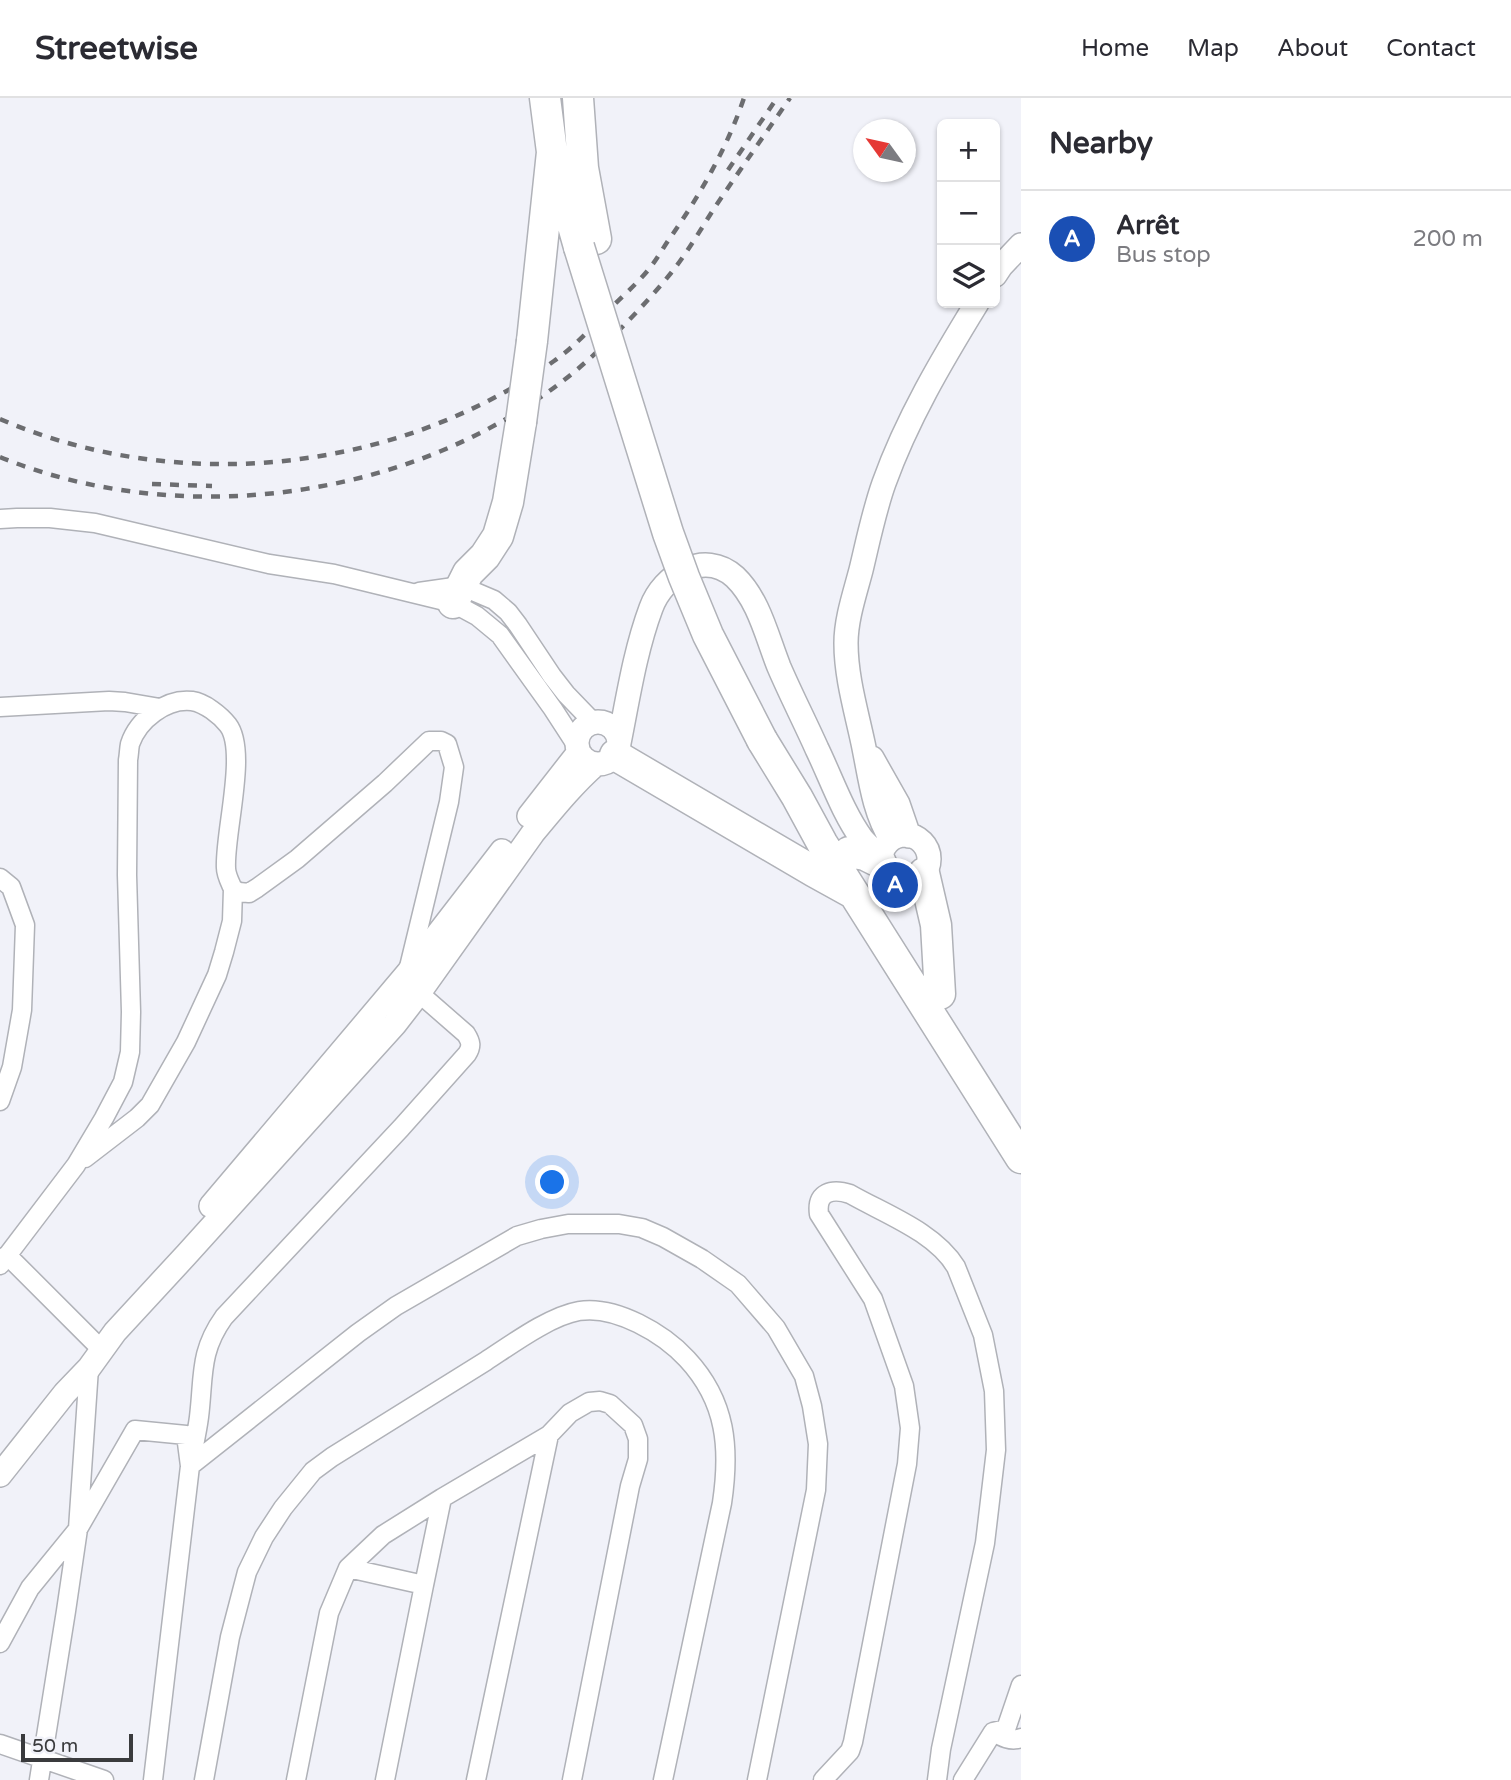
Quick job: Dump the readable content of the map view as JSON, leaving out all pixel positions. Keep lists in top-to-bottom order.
{
  "scale_bar": "50 m",
  "north": "top left",
  "page": {
    "header": "Streetwise",
    "nav": [
      "Home",
      "Map",
      "About",
      "Contact"
    ],
    "heading": "Nearby",
    "map_buttons": ["+", "−"],
    "list": [
      {
        "mark": "A",
        "name": "Arrêt",
        "note": "Bus stop",
        "value": "200 m"
      }
    ],
    "pins": "A",
    "scale": "50 m"
  }
}
